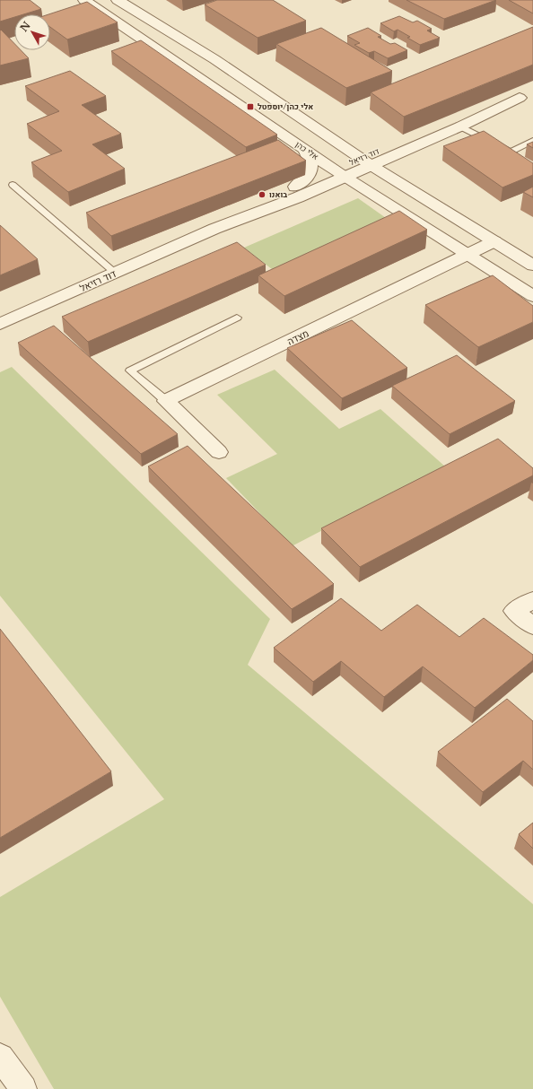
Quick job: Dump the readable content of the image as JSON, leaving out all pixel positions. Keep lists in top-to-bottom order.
{
  "streets": {
    "street": ["אלי כהן", "דוד רזיאל", "מצדה"]
  },
  "crossings": [
    ["אלי כהן", "דוד רזיאל"],
    ["אלי כהן", "מצדה"]
  ],
  "places": {
    "transit": ["אלי כהן/יוספטל"],
    "other": ["בואנו"]
  },
  "north": "top left"
}
